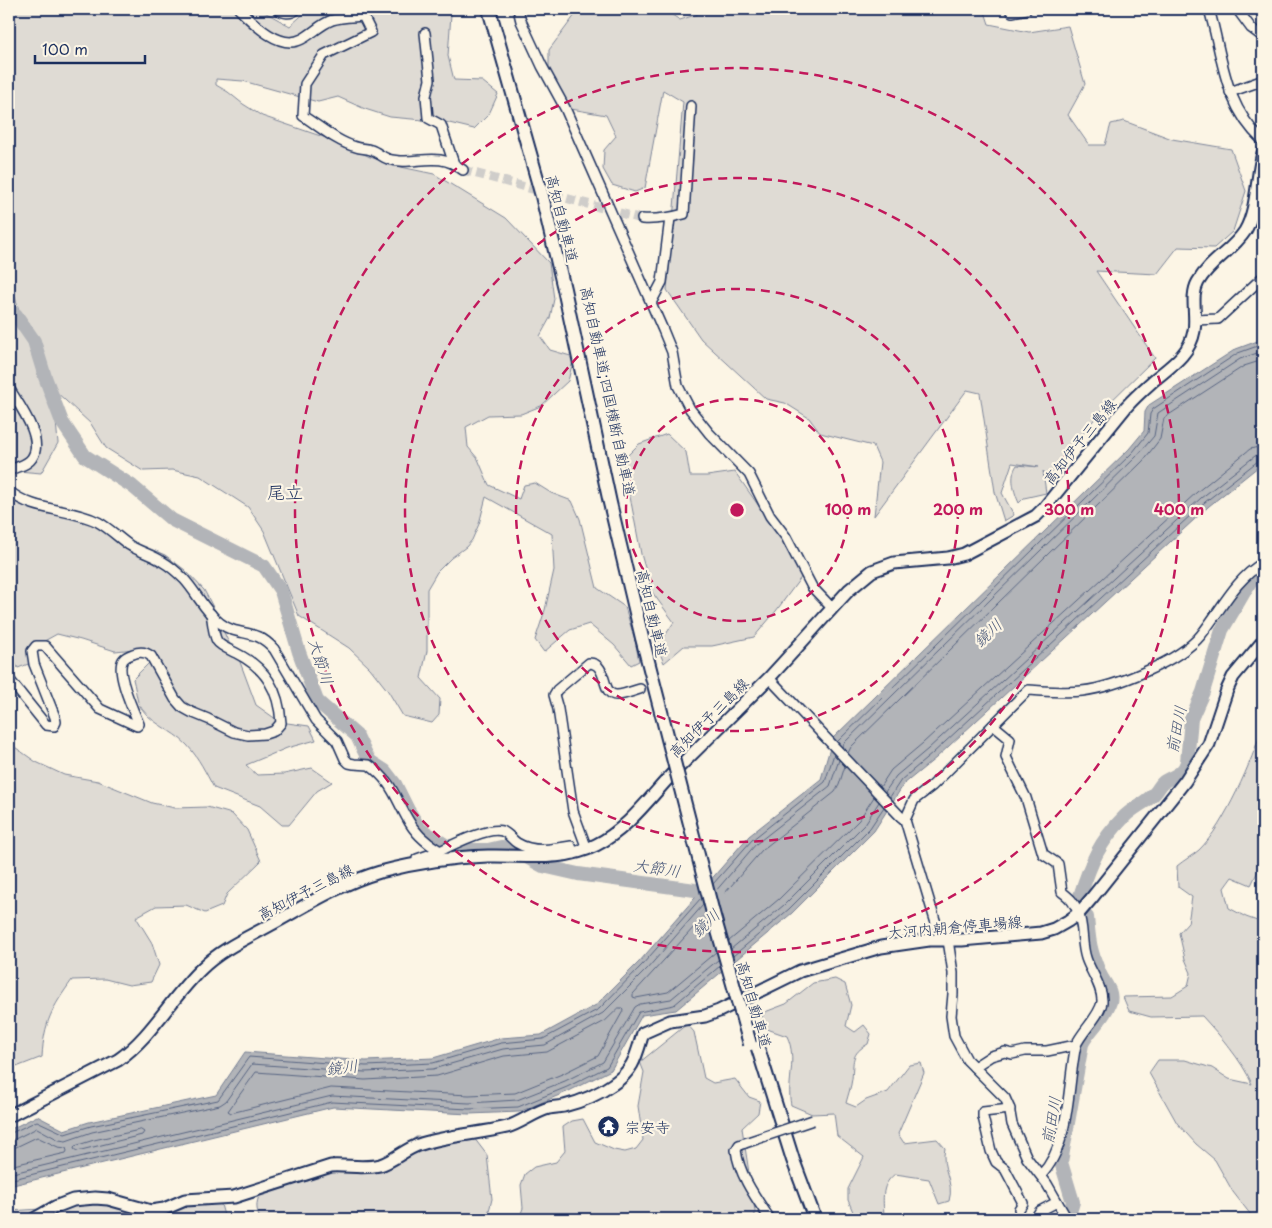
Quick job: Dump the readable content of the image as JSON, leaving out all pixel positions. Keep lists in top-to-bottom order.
{
  "streets": {
    "highway": ["高知自動車道", "高知自動車道;四国横断自動車道"],
    "main road": ["高知伊予三島線", "大河内朝倉停車場線"]
  },
  "crossings": [
    ["高知自動車道", "高知自動車道;四国横断自動車道"]
  ],
  "districts": ["尾立"],
  "water": ["鏡川", "大節川", "前田川"],
  "places": {
    "temple": ["宗安寺"]
  },
  "scale_bar": "100 m",
  "rings": [
    "100 m",
    "200 m",
    "300 m",
    "400 m"
  ]
}
